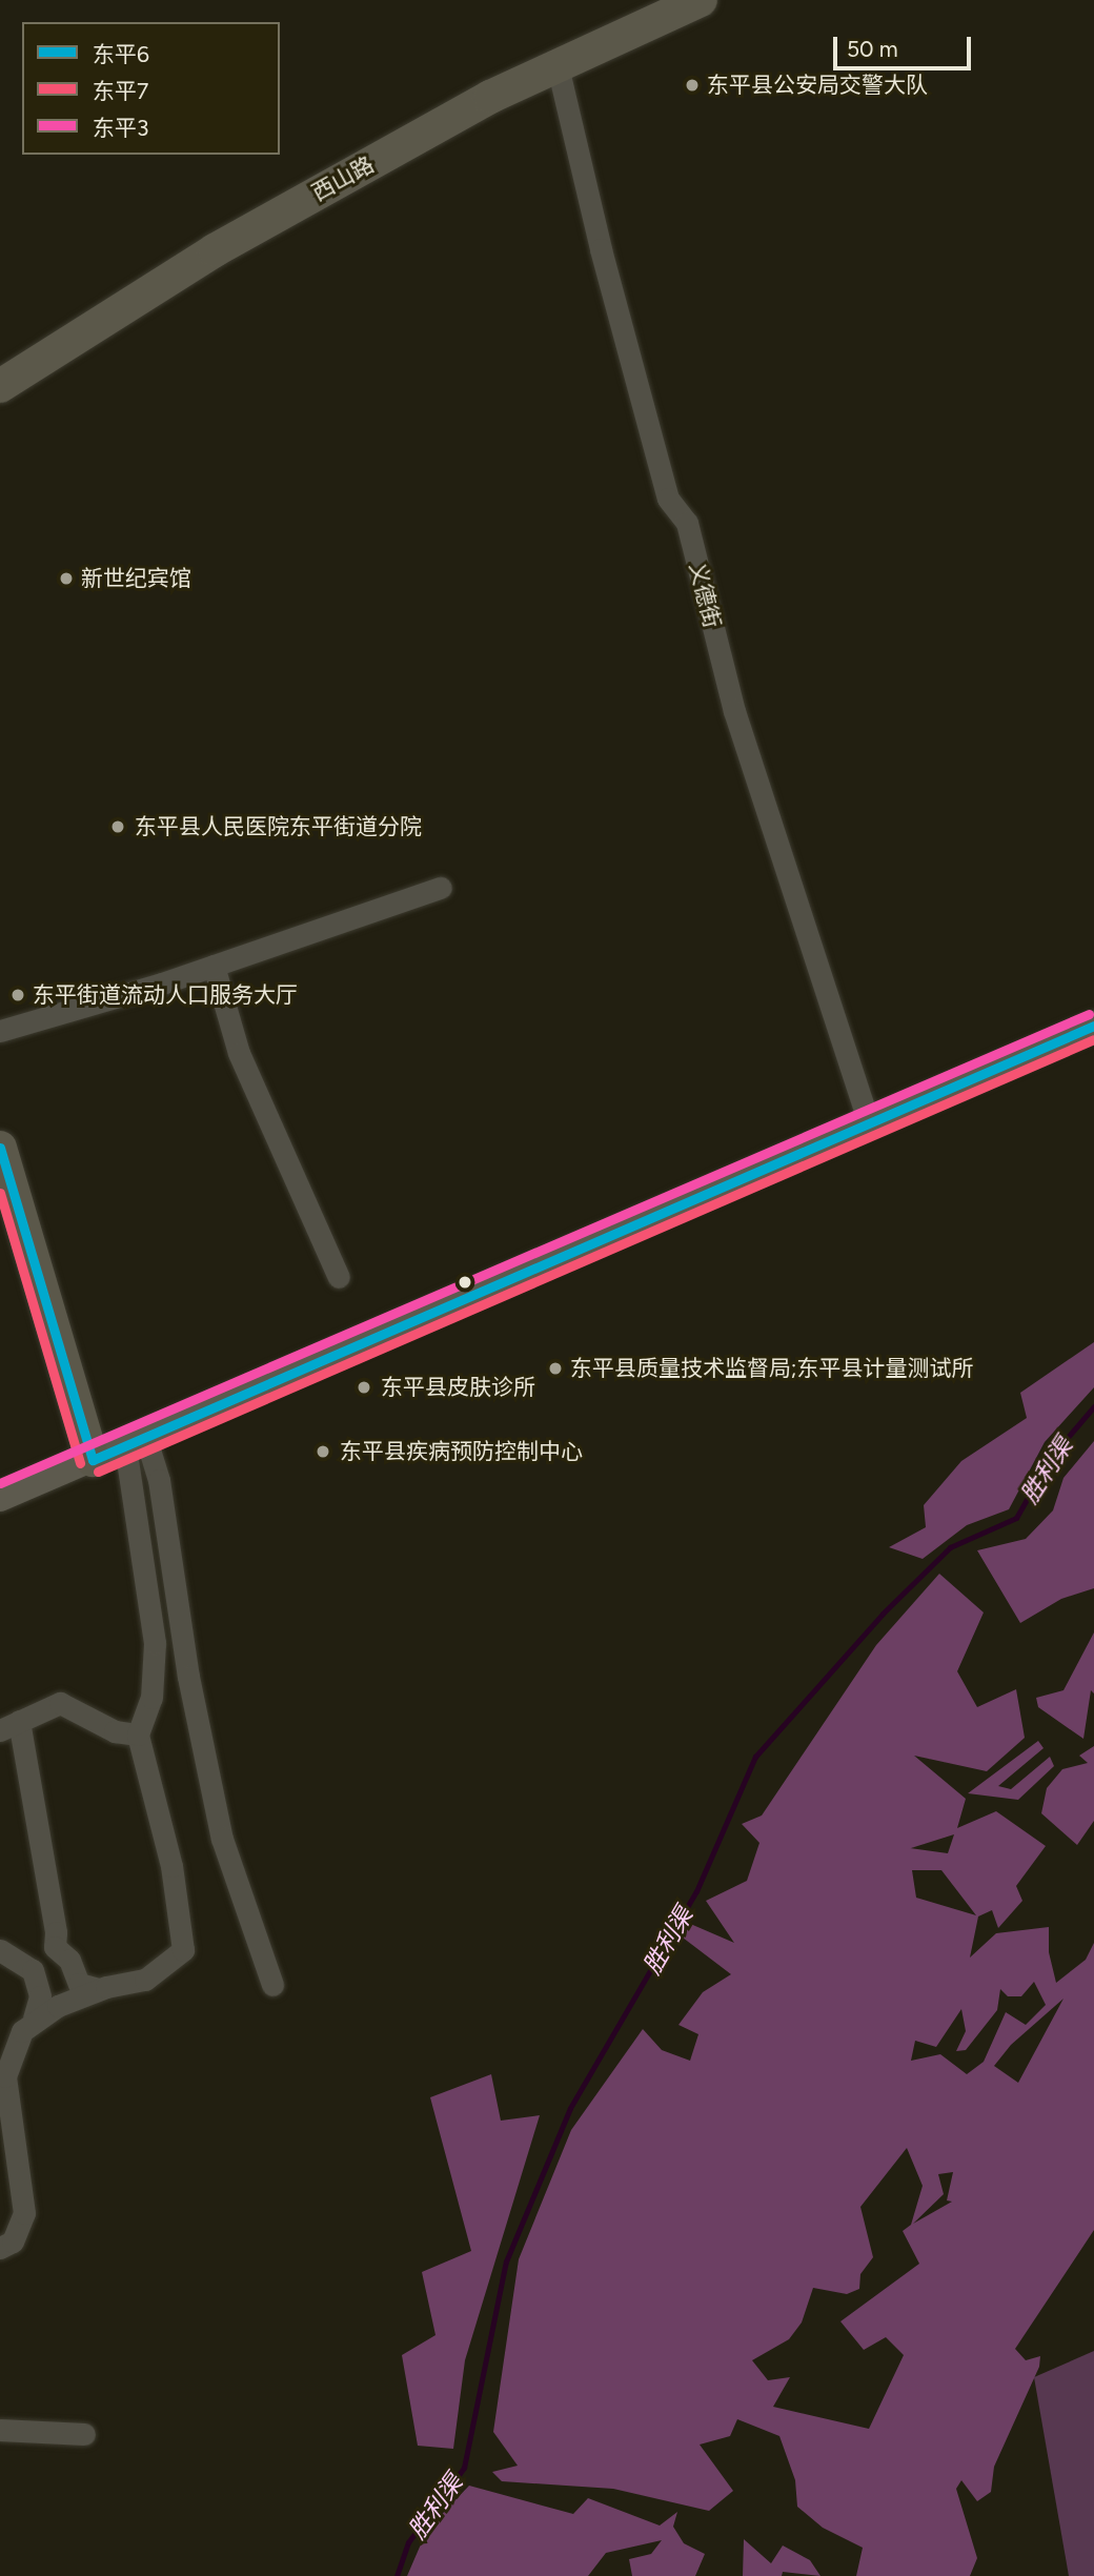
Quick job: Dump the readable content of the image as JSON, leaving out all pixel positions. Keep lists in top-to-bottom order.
{
  "streets": {
    "main road": ["西山路"],
    "street": ["义德街"]
  },
  "crossings": [
    ["西山路", "义德街"]
  ],
  "water": ["胜利渠"],
  "places": [
    "东平县公安局交警大队",
    "新世纪宾馆",
    "东平县人民医院东平街道分院",
    "东平街道流动人口服务大厅",
    "东平县质量技术监督局;东平县计量测试所",
    "东平县皮肤诊所",
    "东平县疾病预防控制中心"
  ],
  "lines": ["transit line 东平3", "transit line 东平6", "transit line 东平7"],
  "legend": ["东平6", "东平7", "东平3"],
  "scale_bar": "50 m"
}
